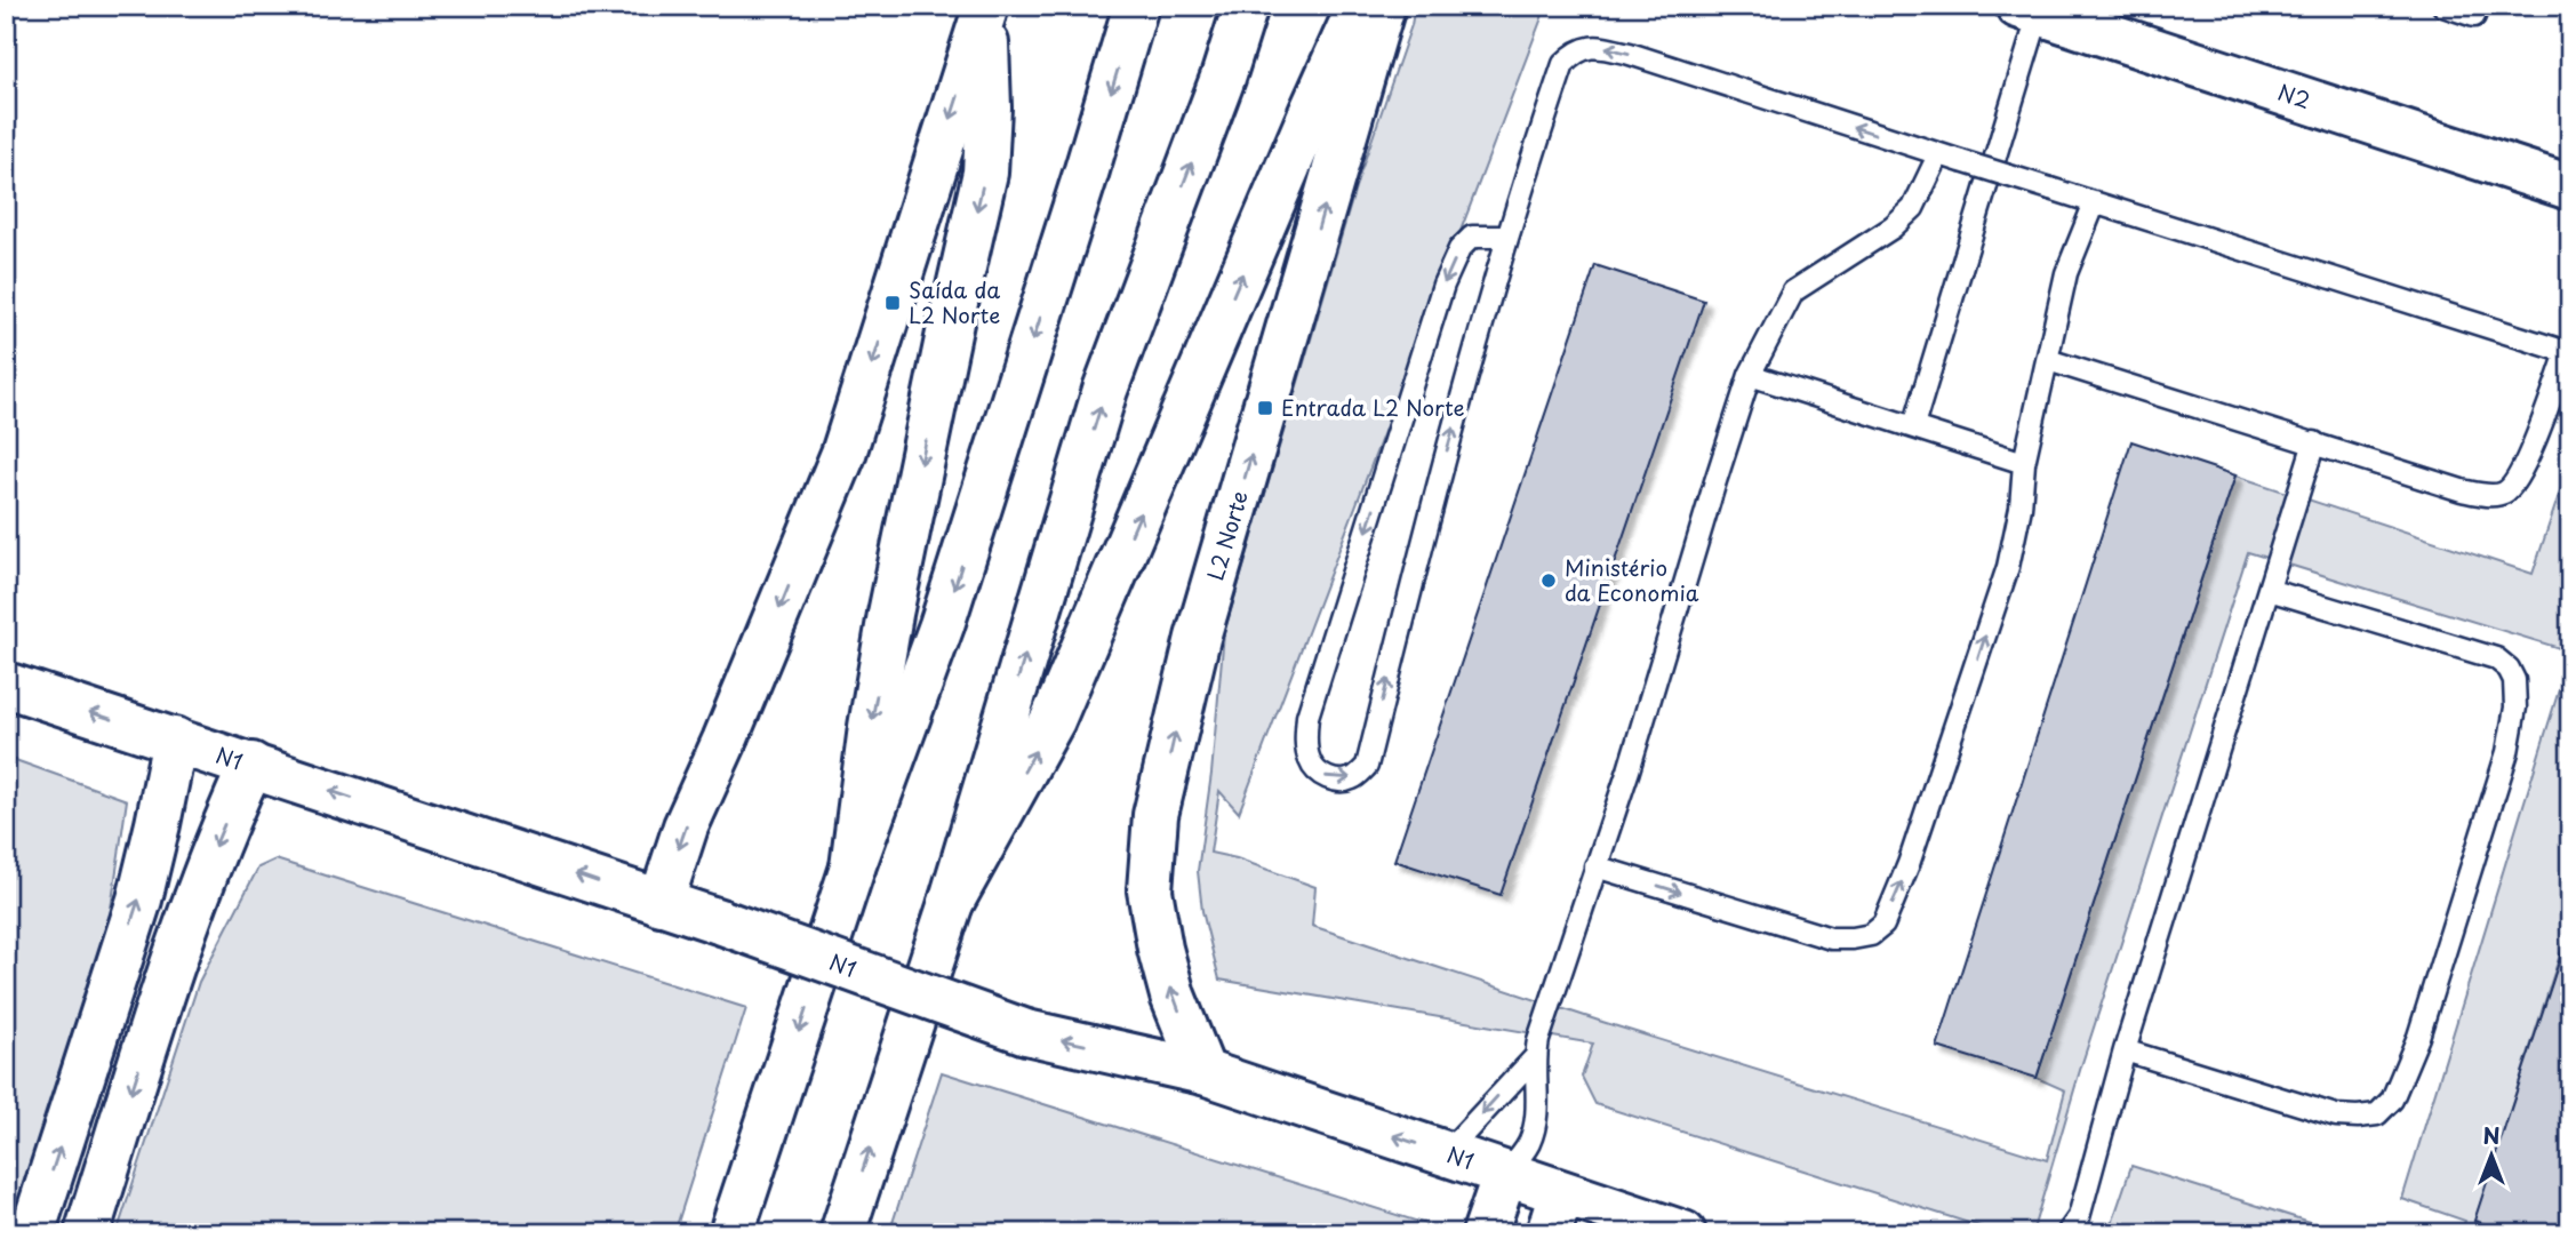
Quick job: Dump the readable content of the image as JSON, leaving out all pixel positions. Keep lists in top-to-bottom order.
{
  "streets": {
    "main road": ["N2", "L2 Norte", "N1"]
  },
  "crossings": [
    ["L2 Norte", "N1"]
  ],
  "one_way": ["N1"],
  "places": {
    "transit": ["Saída da L2 Norte", "Entrada L2 Norte"],
    "other": ["Ministério da Economia"]
  },
  "north": "top"
}
